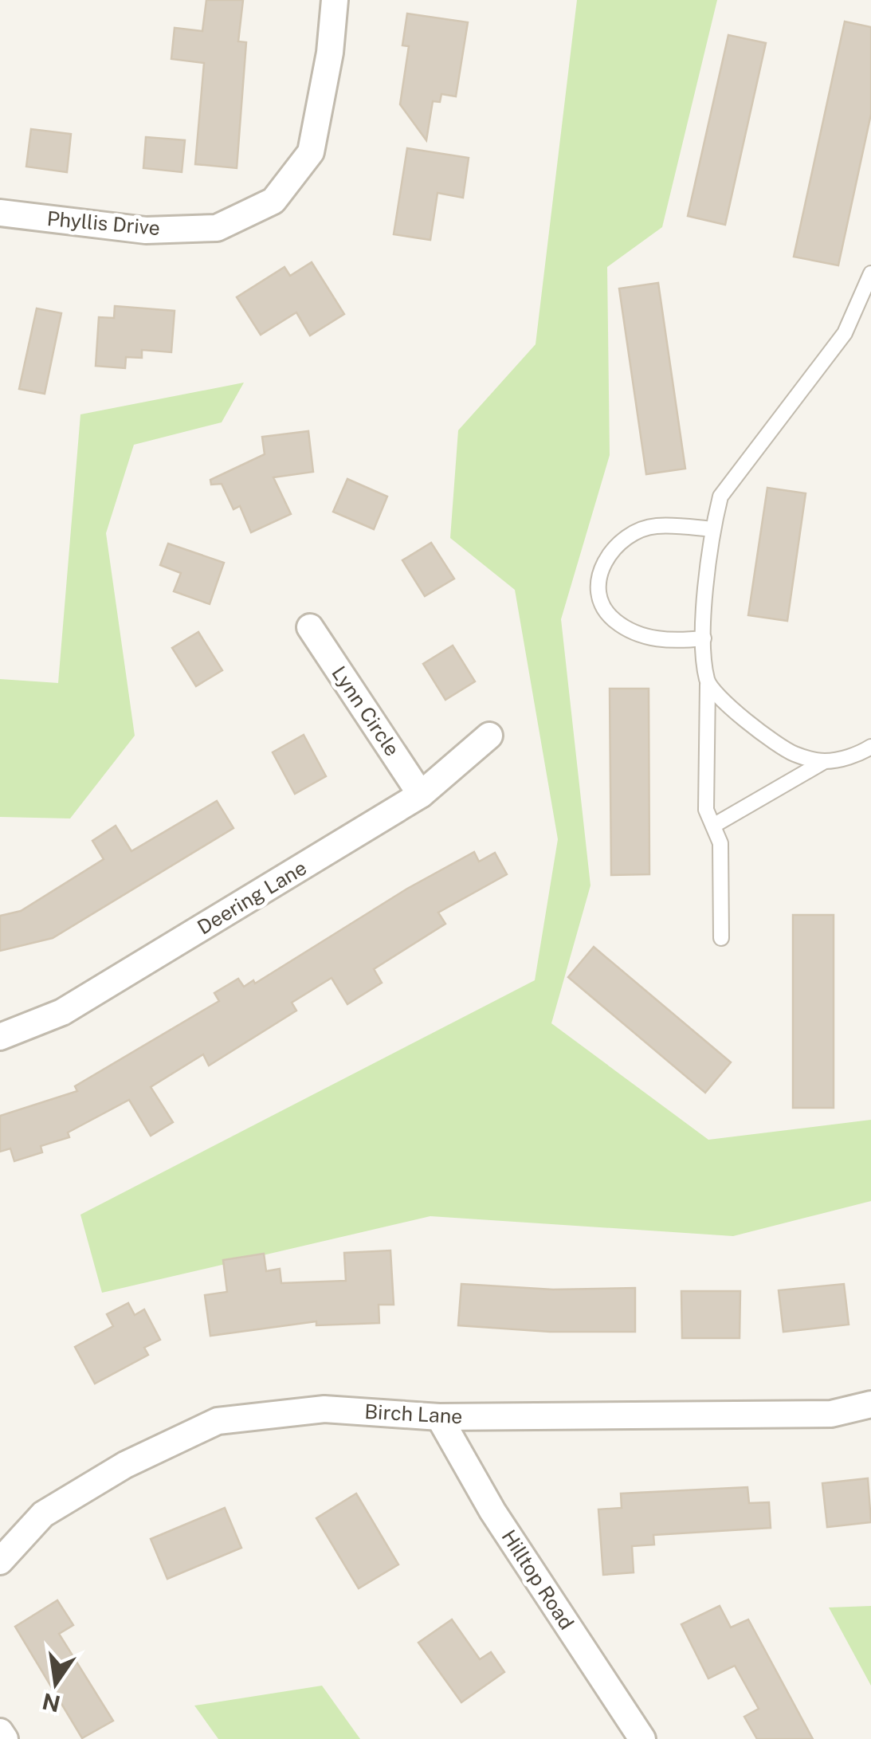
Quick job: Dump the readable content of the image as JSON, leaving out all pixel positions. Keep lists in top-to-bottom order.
{
  "streets": {
    "street": [
      "Phyllis Drive",
      "Lynn Circle",
      "Deering Lane",
      "Birch Lane",
      "Hilltop Road"
    ]
  },
  "crossings": [
    ["Lynn Circle", "Deering Lane"],
    ["Birch Lane", "Hilltop Road"]
  ],
  "north": "bottom"
}
